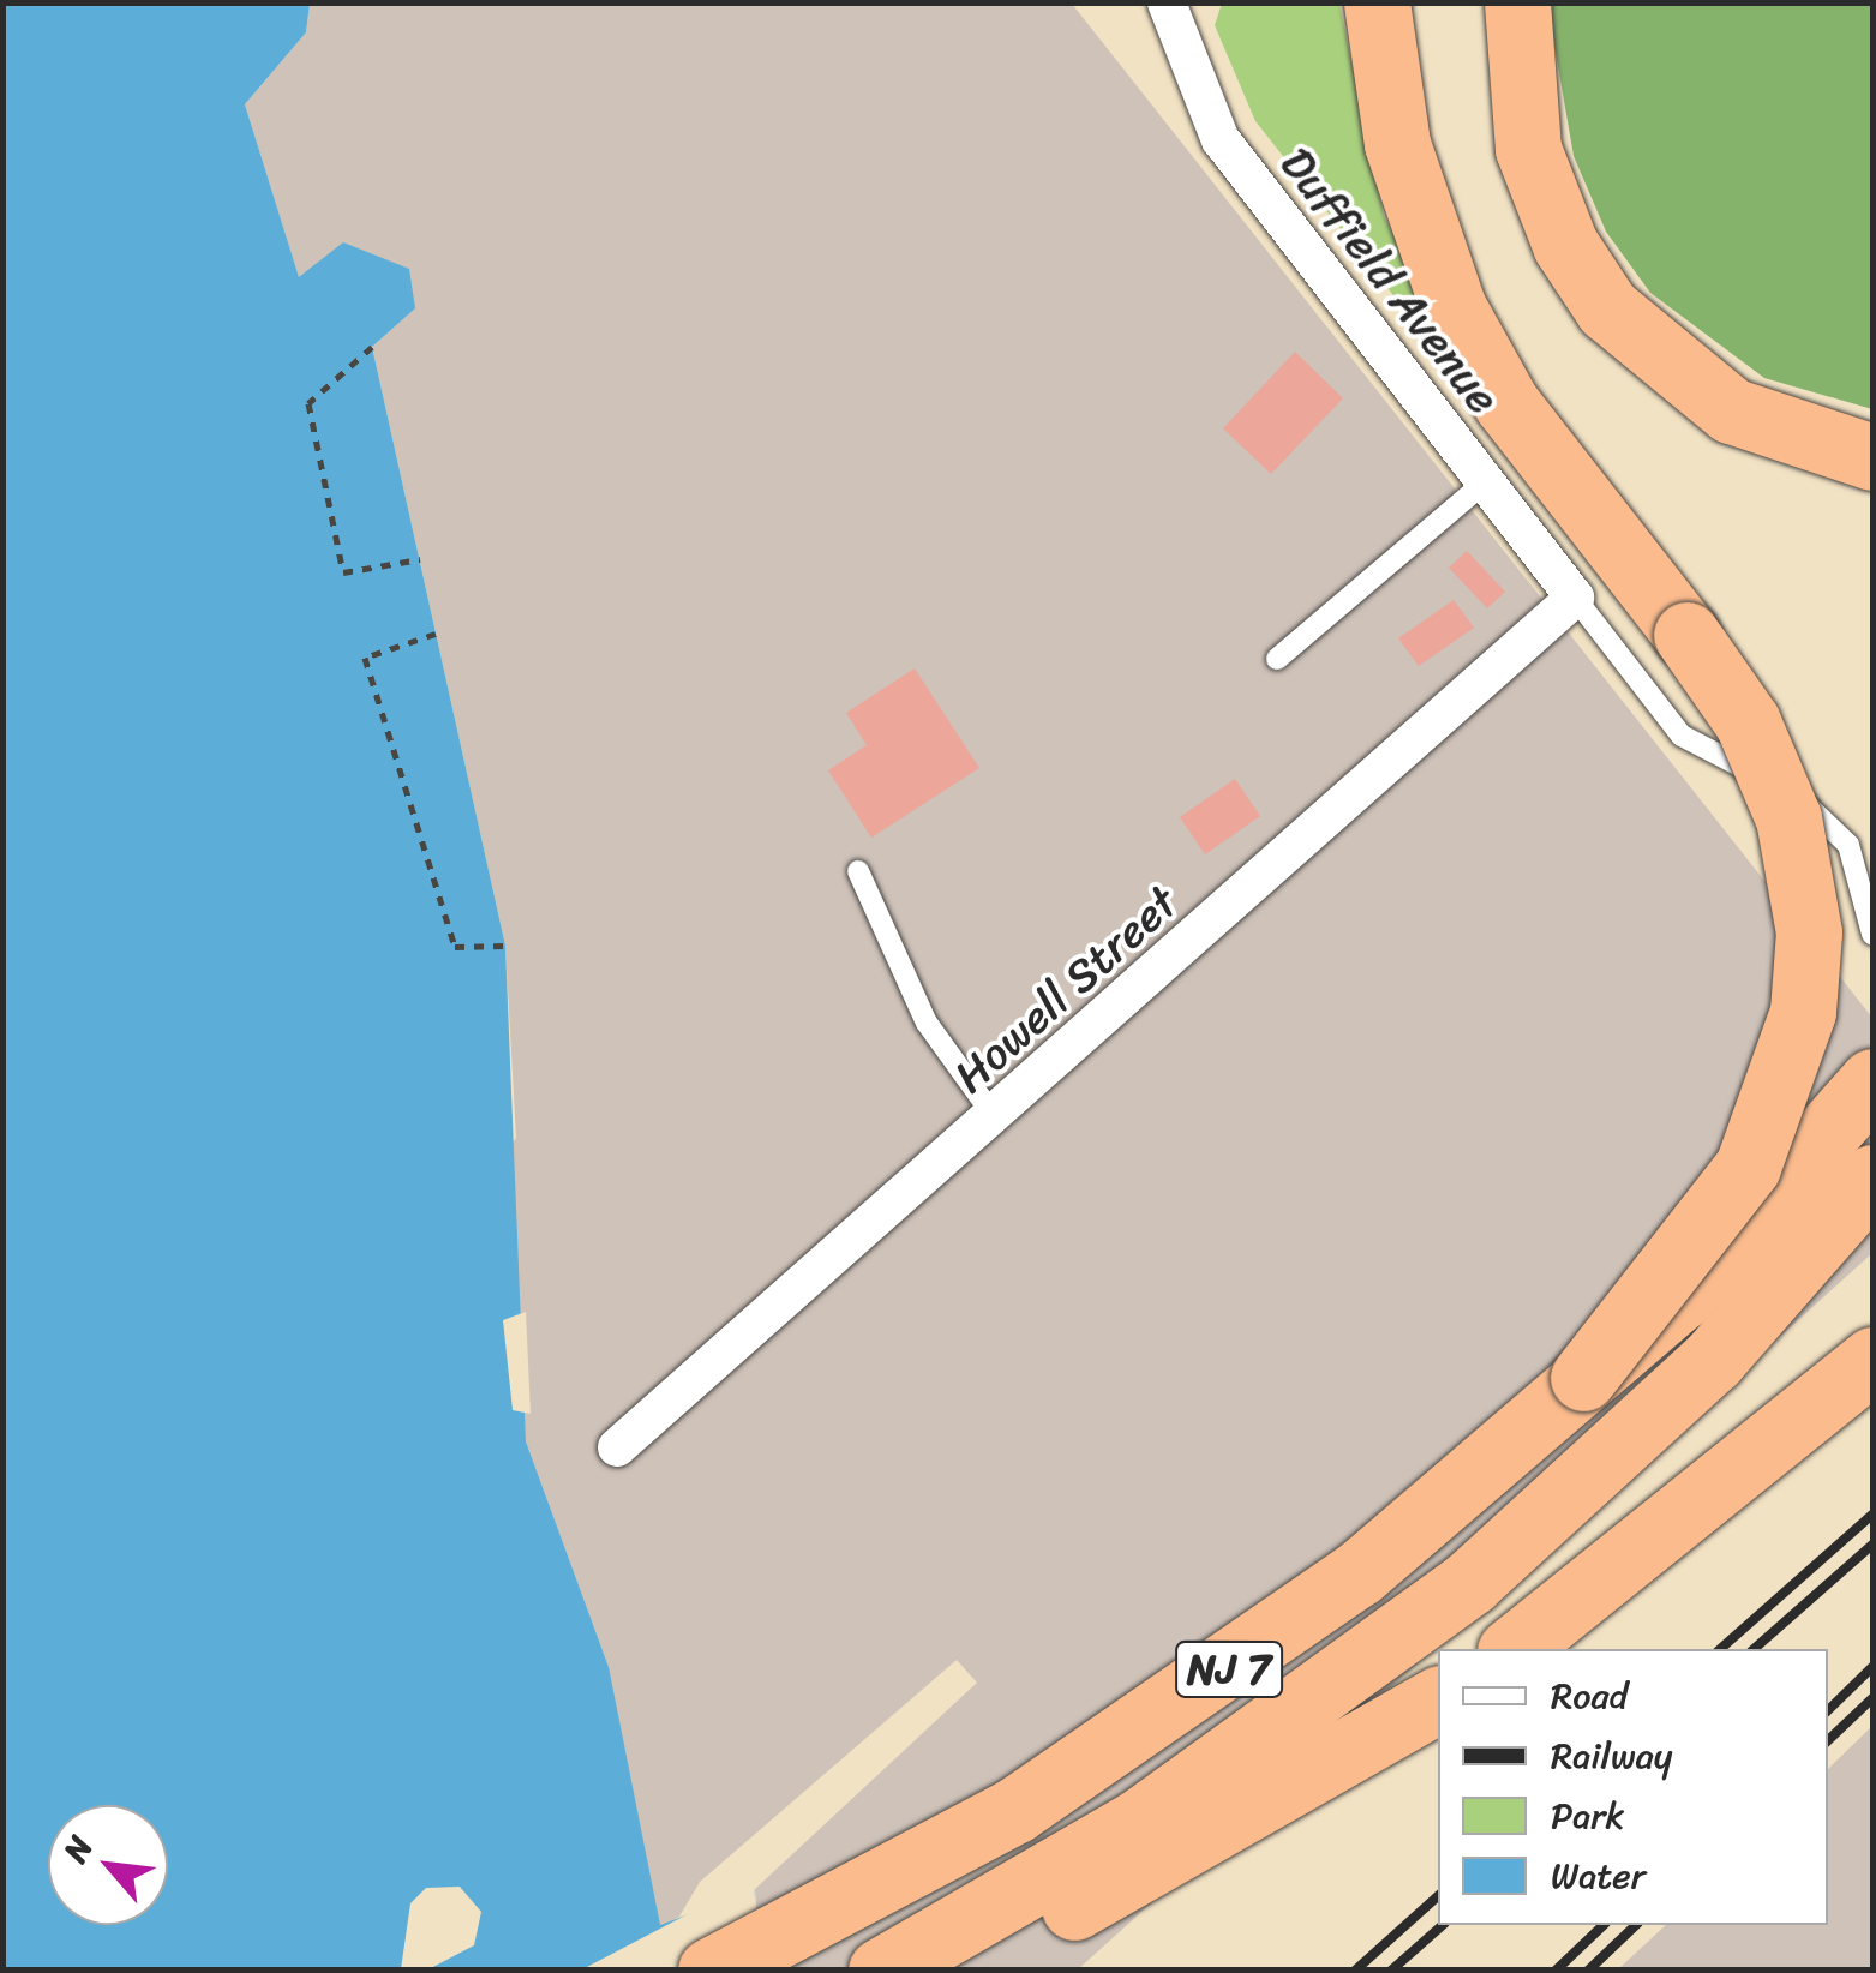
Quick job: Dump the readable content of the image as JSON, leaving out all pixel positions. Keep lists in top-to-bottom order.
{
  "streets": {
    "highway": ["NJ 7"],
    "street": ["Duffield Avenue", "Howell Street"]
  },
  "crossings": [
    ["Duffield Avenue", "Howell Street"]
  ],
  "legend": [
    "Road",
    "Railway",
    "Park",
    "Water"
  ],
  "north": "top left"
}
